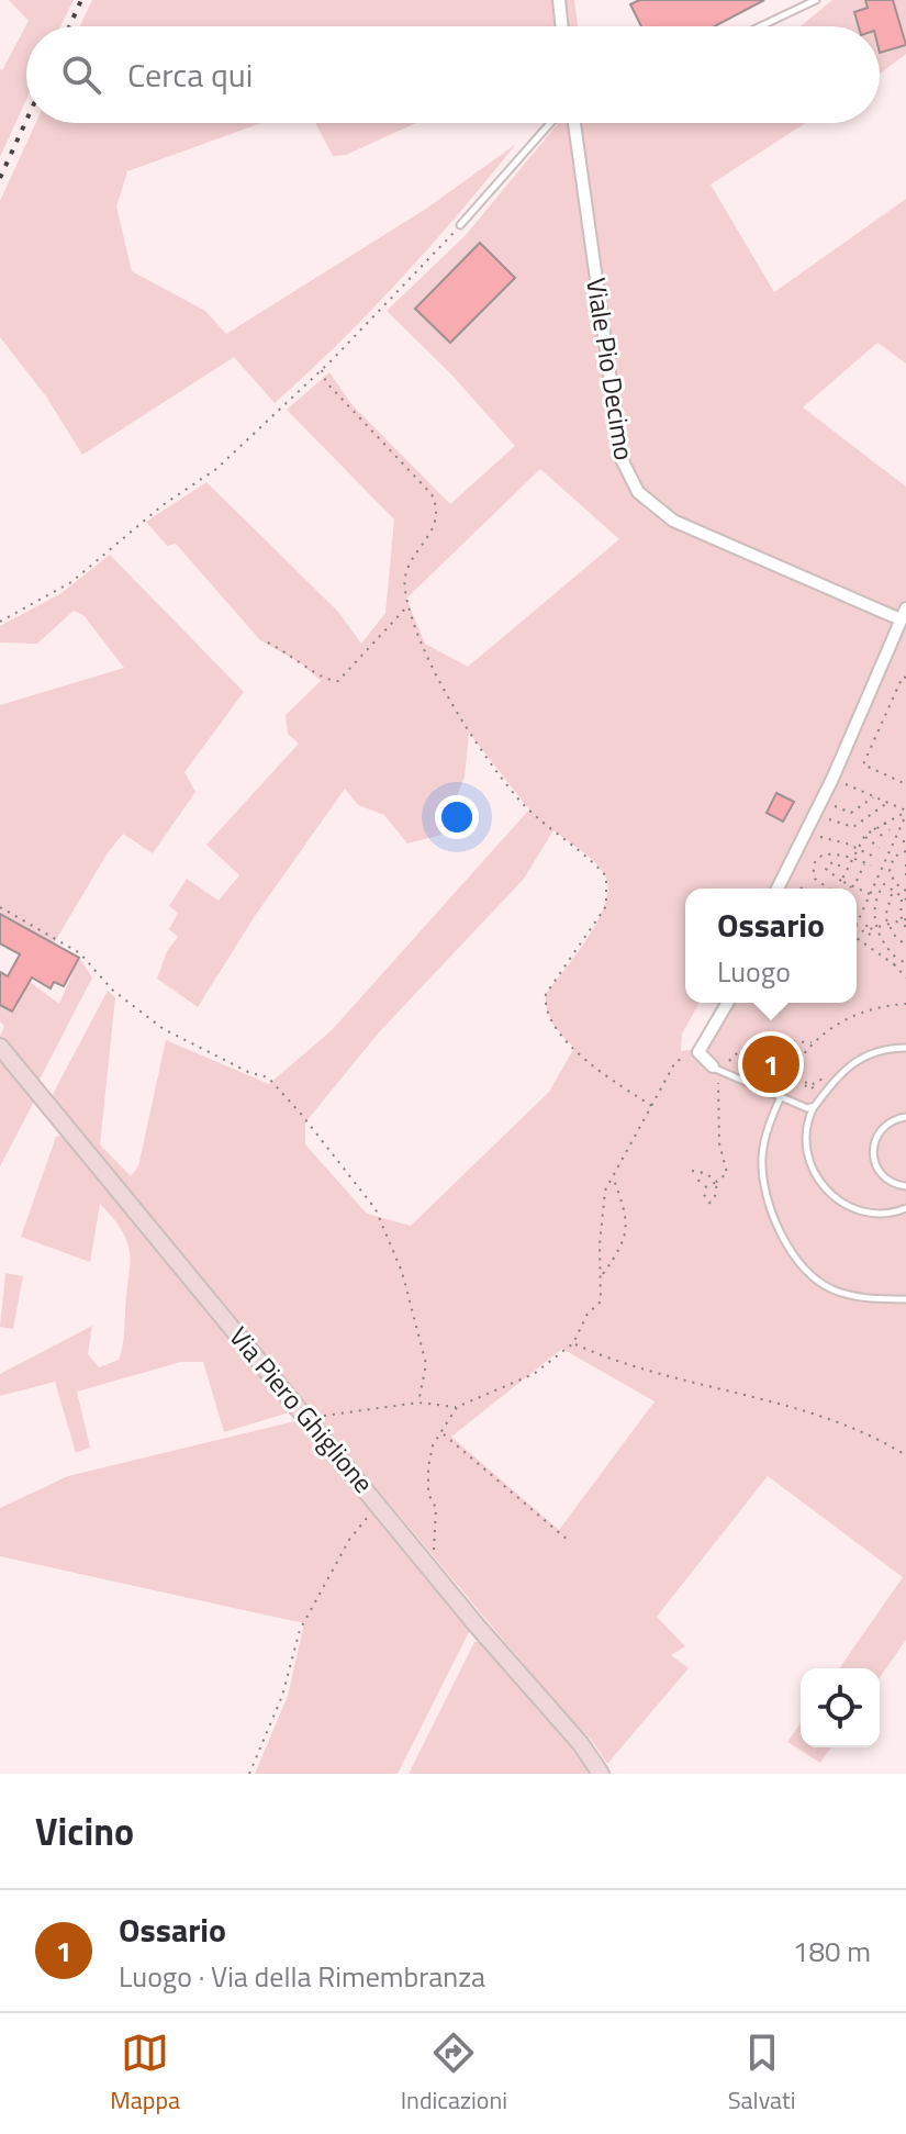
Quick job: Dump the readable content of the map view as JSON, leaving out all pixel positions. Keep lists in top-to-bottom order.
{
  "streets": {
    "street": ["Viale Pio Decimo", "Via Piero Ghiglione"]
  },
  "page": {
    "search": "Cerca qui",
    "popup": ["Ossario", "Luogo"],
    "pins": "1",
    "heading": "Vicino",
    "list": [
      {
        "mark": "1",
        "name": "Ossario",
        "note": "Luogo · Via della Rimembranza",
        "value": "180 m"
      }
    ],
    "nav": ["Mappa", "Indicazioni", "Salvati"]
  }
}
